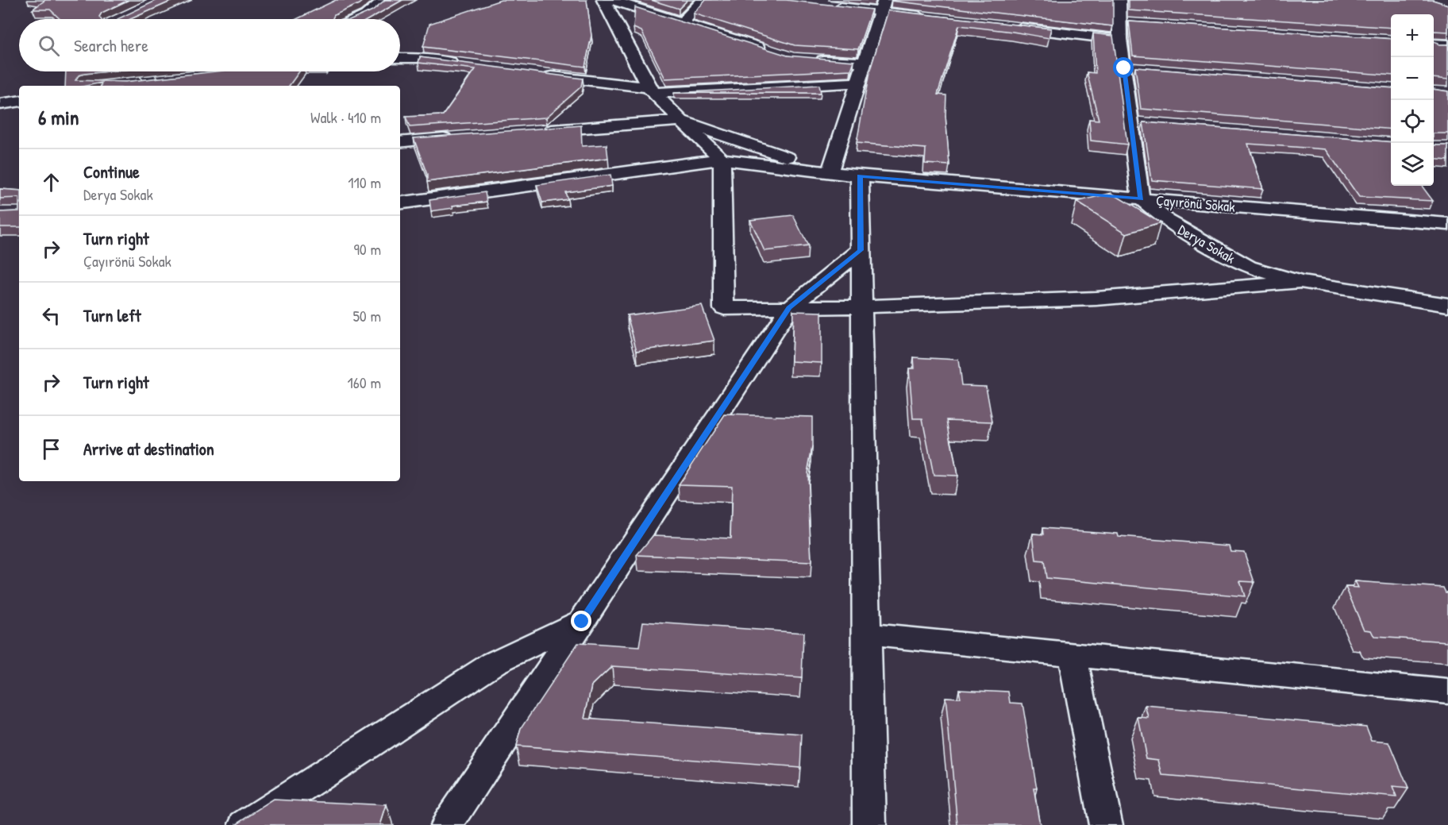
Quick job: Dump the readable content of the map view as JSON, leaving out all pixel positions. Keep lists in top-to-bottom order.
{
  "streets": {
    "street": ["Çayırönü Sokak", "Derya Sokak"]
  },
  "crossings": [
    ["Çayırönü Sokak", "Derya Sokak"]
  ],
  "page": {
    "map_buttons": ["+", "−"],
    "search": "Search here",
    "heading": ["6 min", "Walk · 410 m"],
    "list": [
      ["Continue", "Derya Sokak", "110 m"],
      ["Turn right", "Çayırönü Sokak", "90 m"],
      ["Turn left", "50 m"],
      ["Turn right", "160 m"],
      "Arrive at destination"
    ]
  }
}
